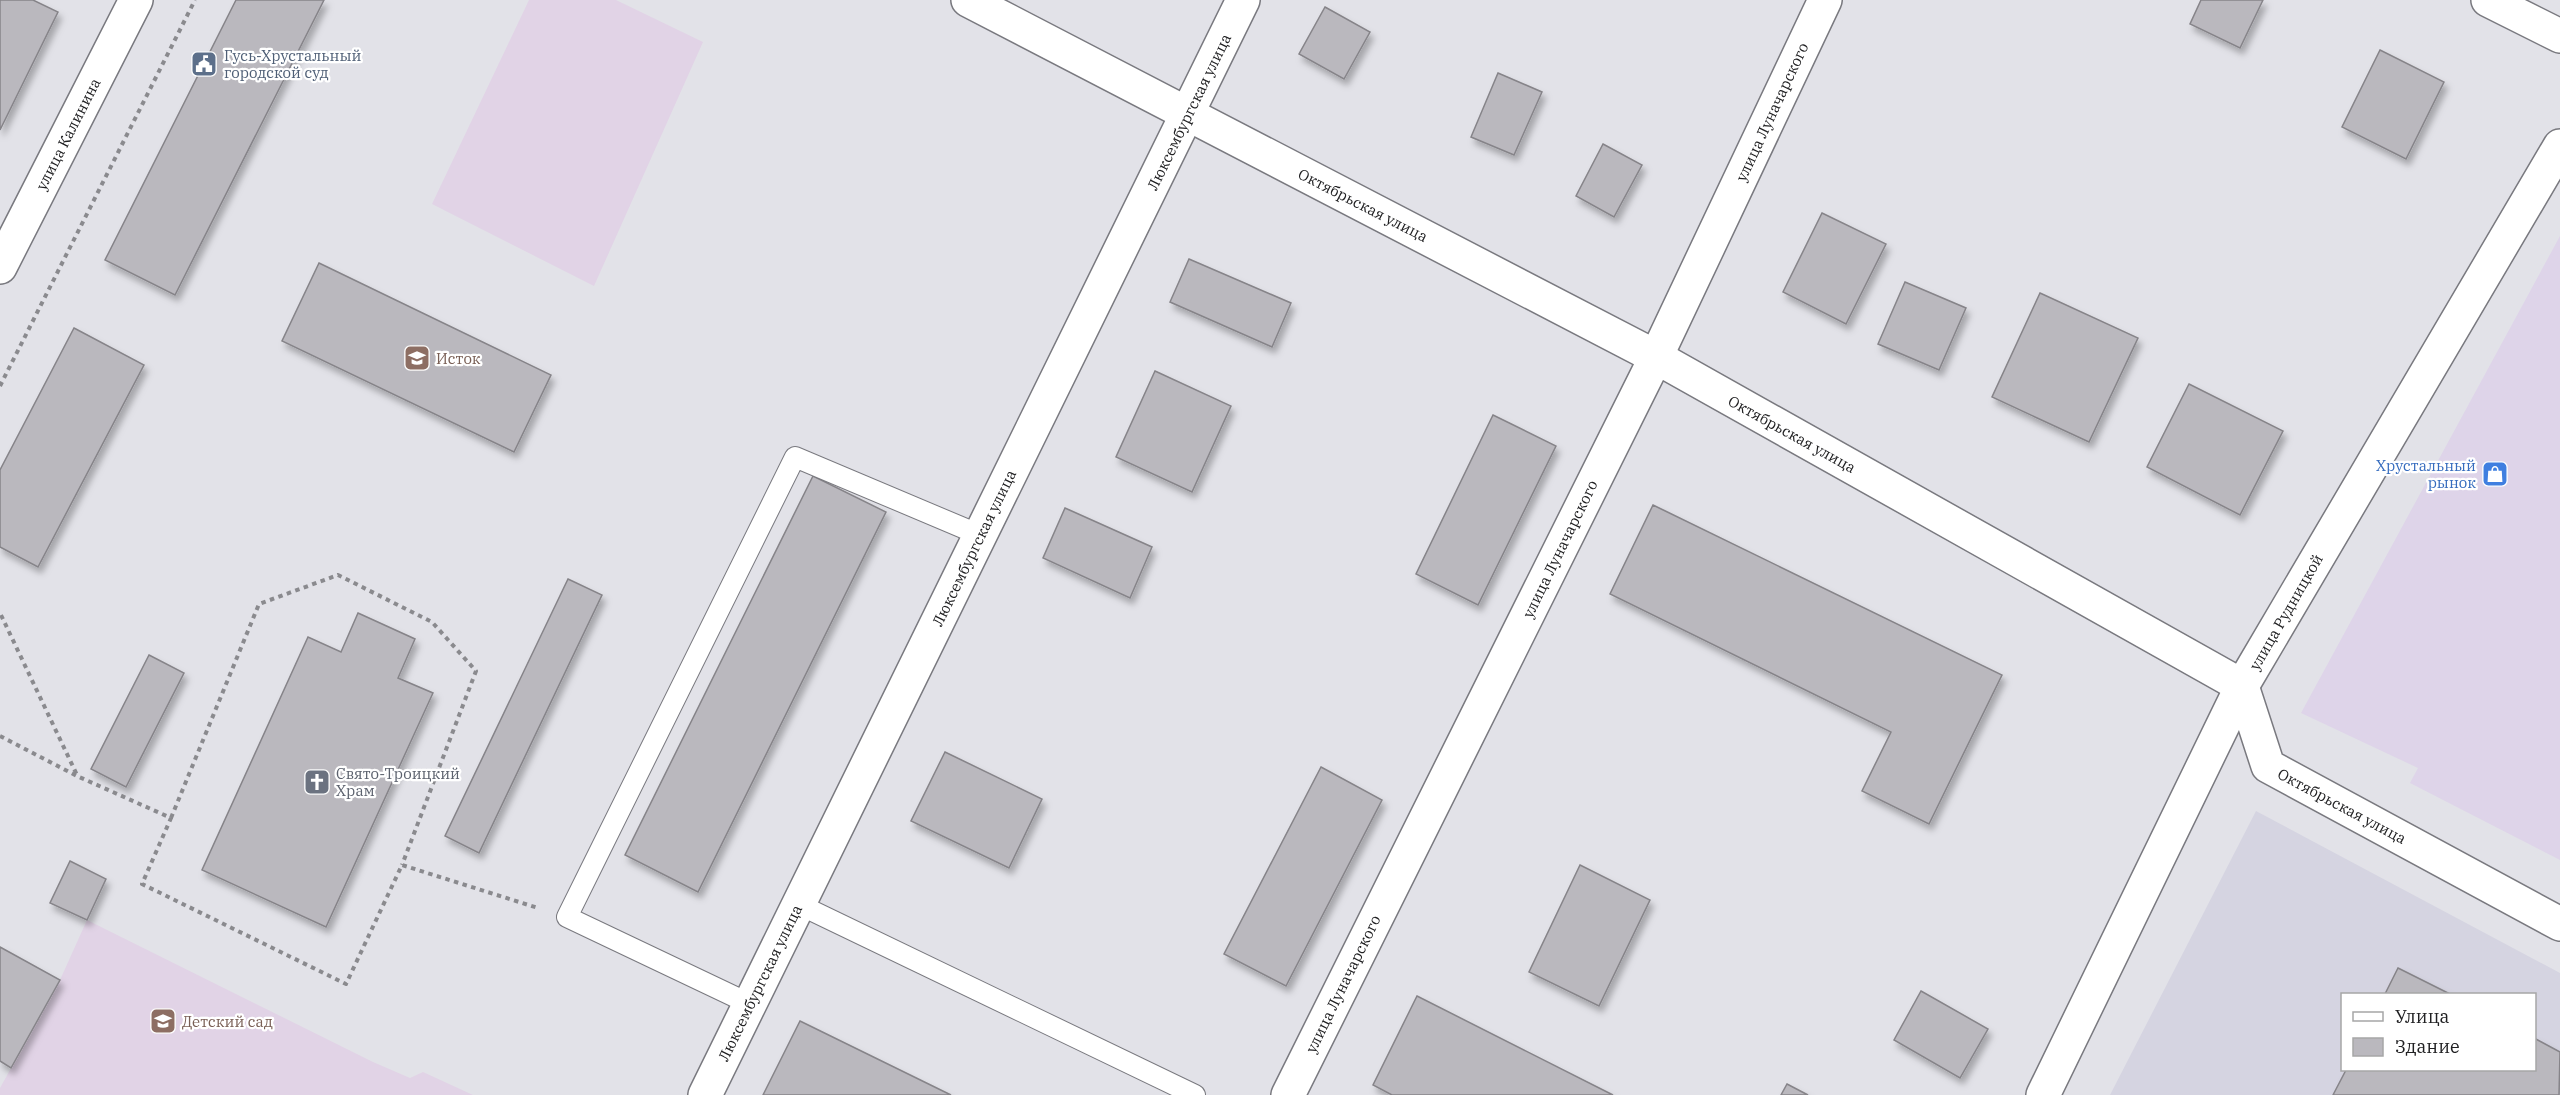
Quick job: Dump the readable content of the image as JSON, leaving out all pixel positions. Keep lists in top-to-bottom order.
{
  "streets": {
    "street": [
      "Люксембургская улица",
      "улица Луначарского",
      "улица Калинина",
      "Октябрьская улица",
      "улица Рудницкой"
    ]
  },
  "crossings": [
    ["Люксембургская улица", "Октябрьская улица"],
    ["улица Луначарского", "Октябрьская улица"],
    ["Октябрьская улица", "улица Рудницкой"]
  ],
  "places": {
    "public building": ["Гусь-Хрустальный городской суд"],
    "school or university": ["Исток", "Детский сад"],
    "shop": ["Хрустальный рынок"],
    "church": ["Свято-Троицкий Храм"]
  },
  "legend": ["Улица", "Здание"]
}
